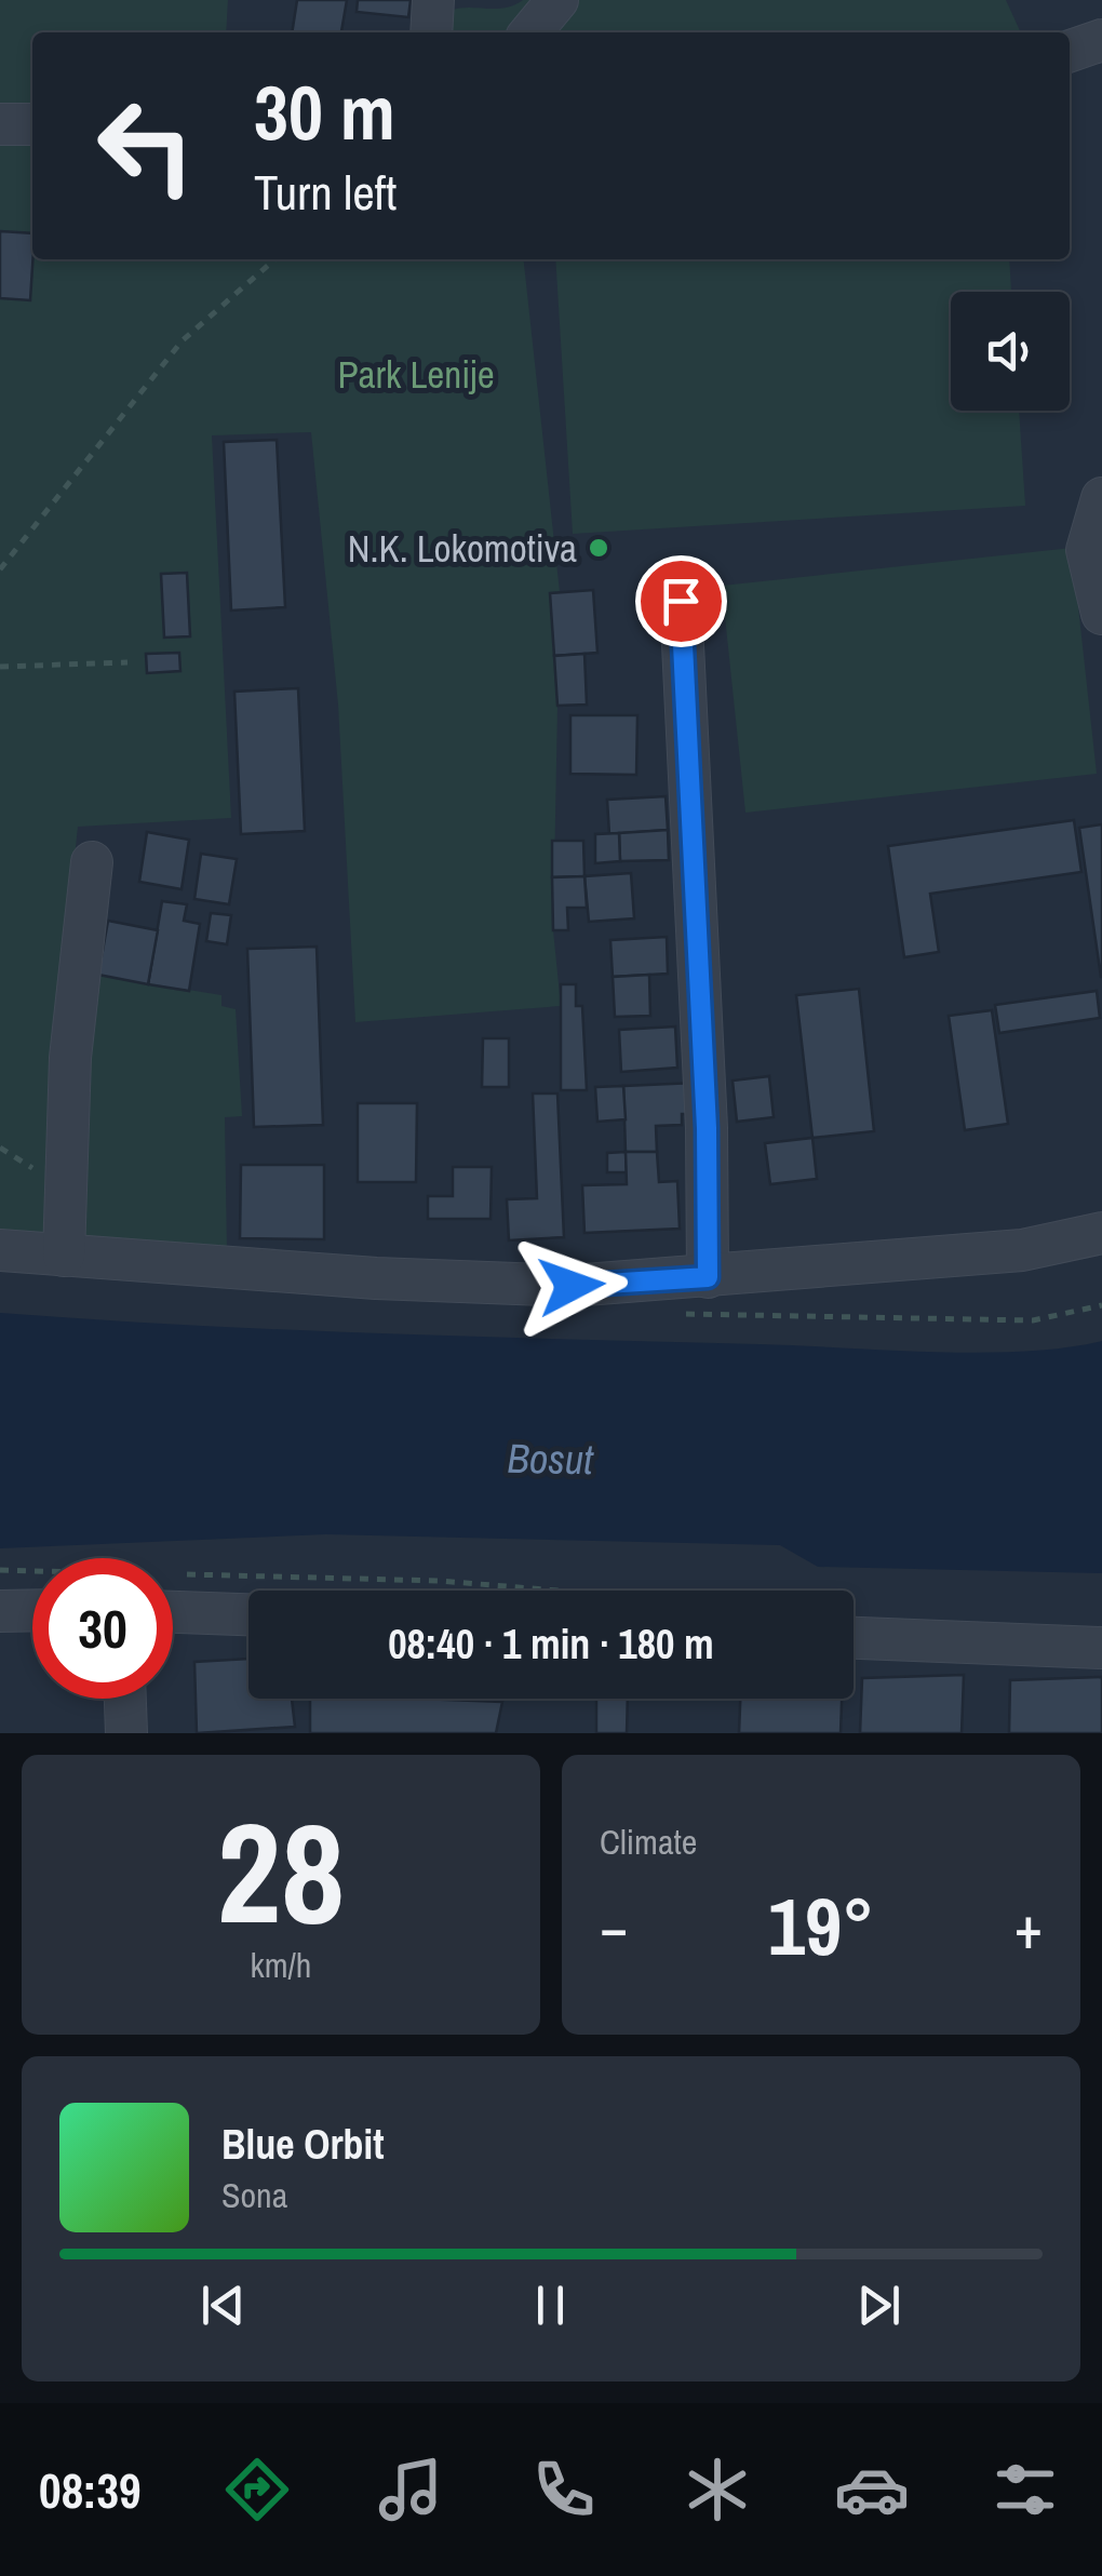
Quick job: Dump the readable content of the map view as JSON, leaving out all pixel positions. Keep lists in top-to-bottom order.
{
  "water": ["Bosut"],
  "parks": ["Park Lenije"],
  "places": ["N.K. Lokomotiva"],
  "page": {
    "turn": ["30 m", "Turn left"],
    "limit": "30",
    "trip": "08:40 · 1 min · 180 m",
    "tile": [
      ["28", "km/h"],
      "Climate"
    ],
    "heat": ["−", "19°", "+"],
    "song": ["Blue Orbit", "Sona"],
    "tabs": "08:39"
  }
}
